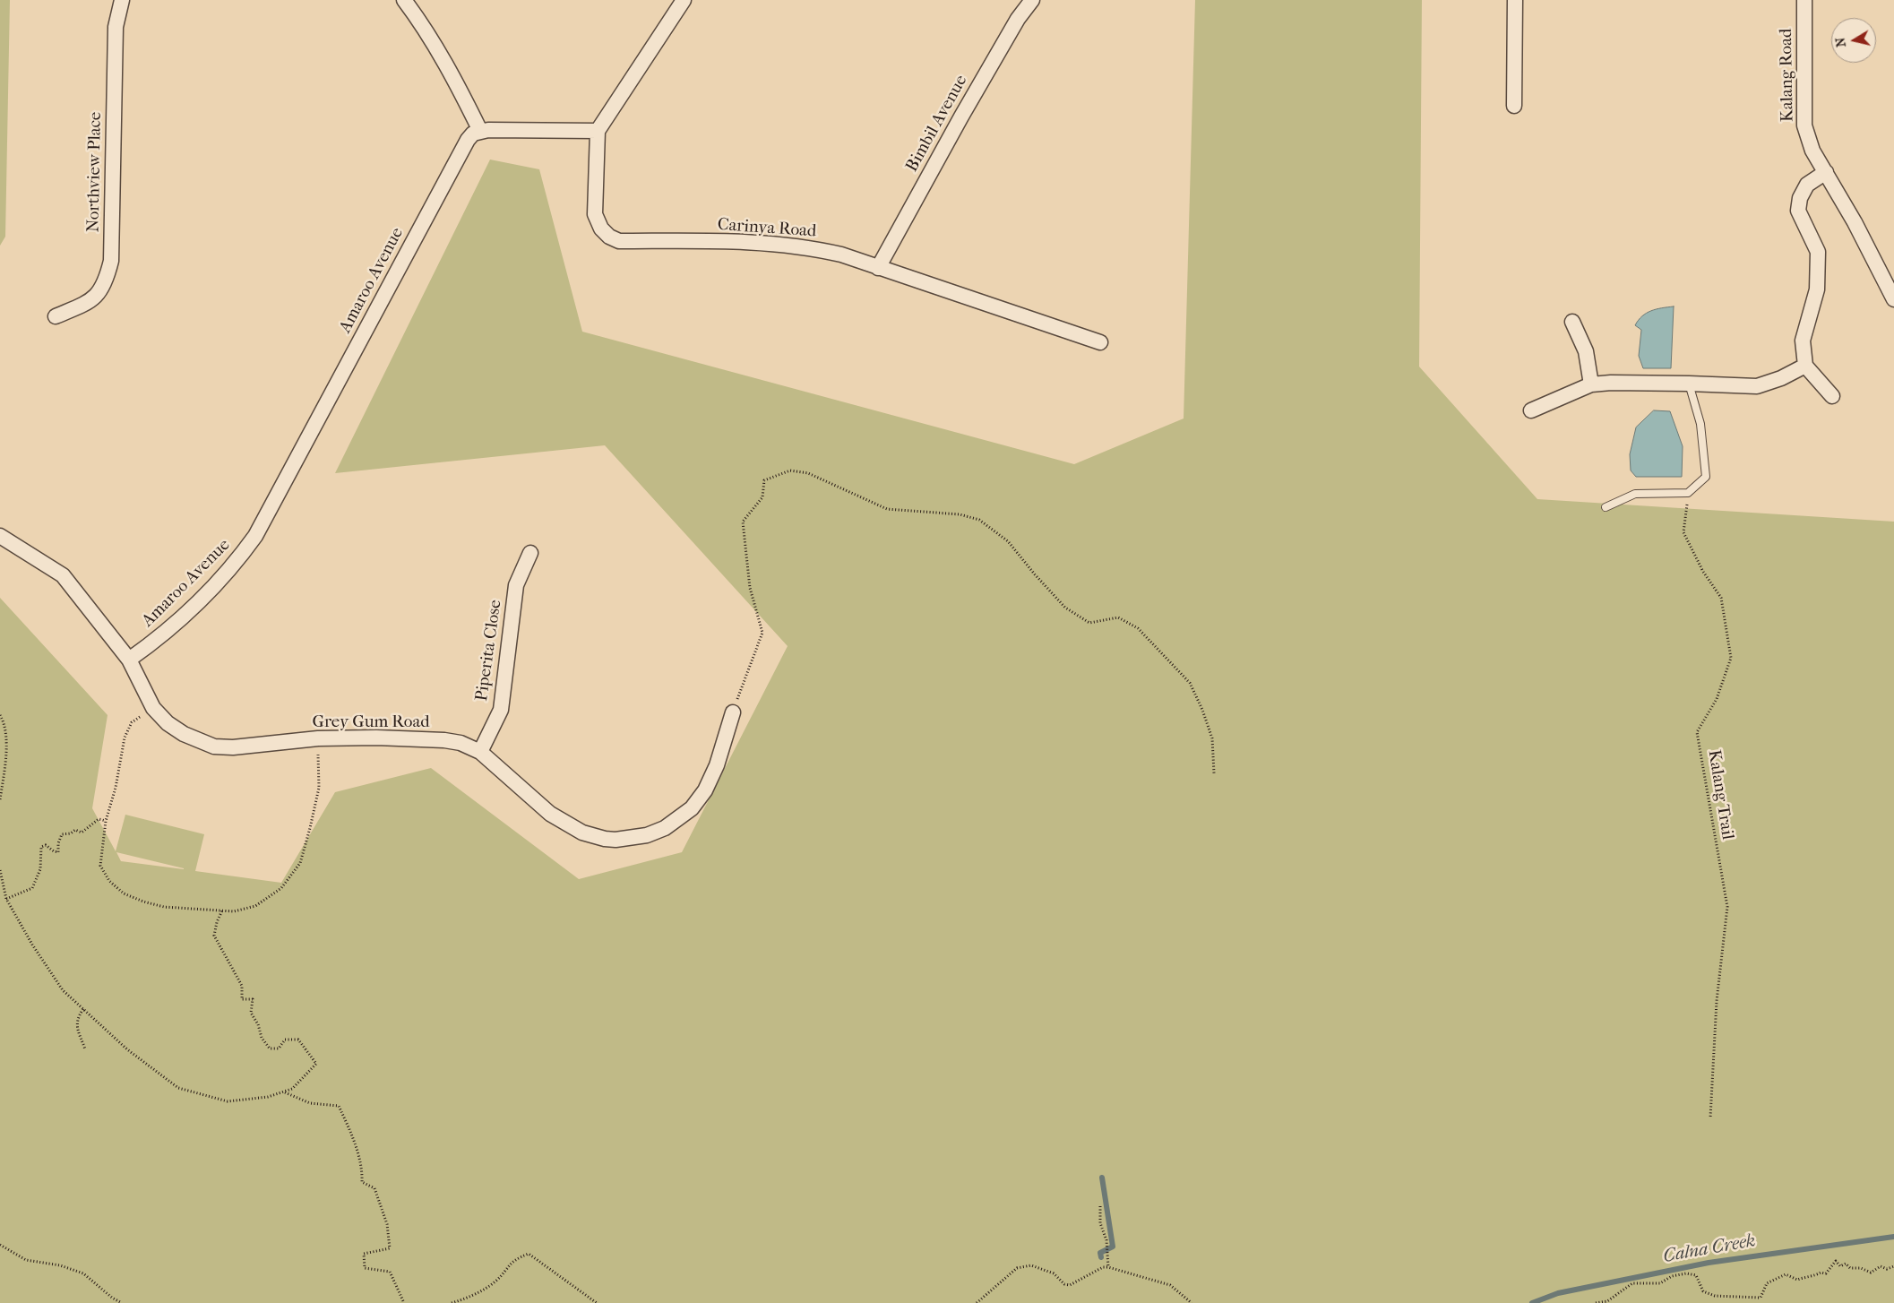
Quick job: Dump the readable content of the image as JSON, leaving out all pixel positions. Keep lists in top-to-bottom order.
{
  "streets": {
    "street": [
      "Kalang Road",
      "Bimbil Avenue",
      "Northview Place",
      "Carinya Road",
      "Amaroo Avenue",
      "Piperita Close",
      "Grey Gum Road"
    ],
    "path": ["Kalang Trail"]
  },
  "crossings": [
    ["Bimbil Avenue", "Carinya Road"],
    ["Amaroo Avenue", "Grey Gum Road"],
    ["Piperita Close", "Grey Gum Road"]
  ],
  "water": ["Calna Creek"],
  "north": "left"
}
